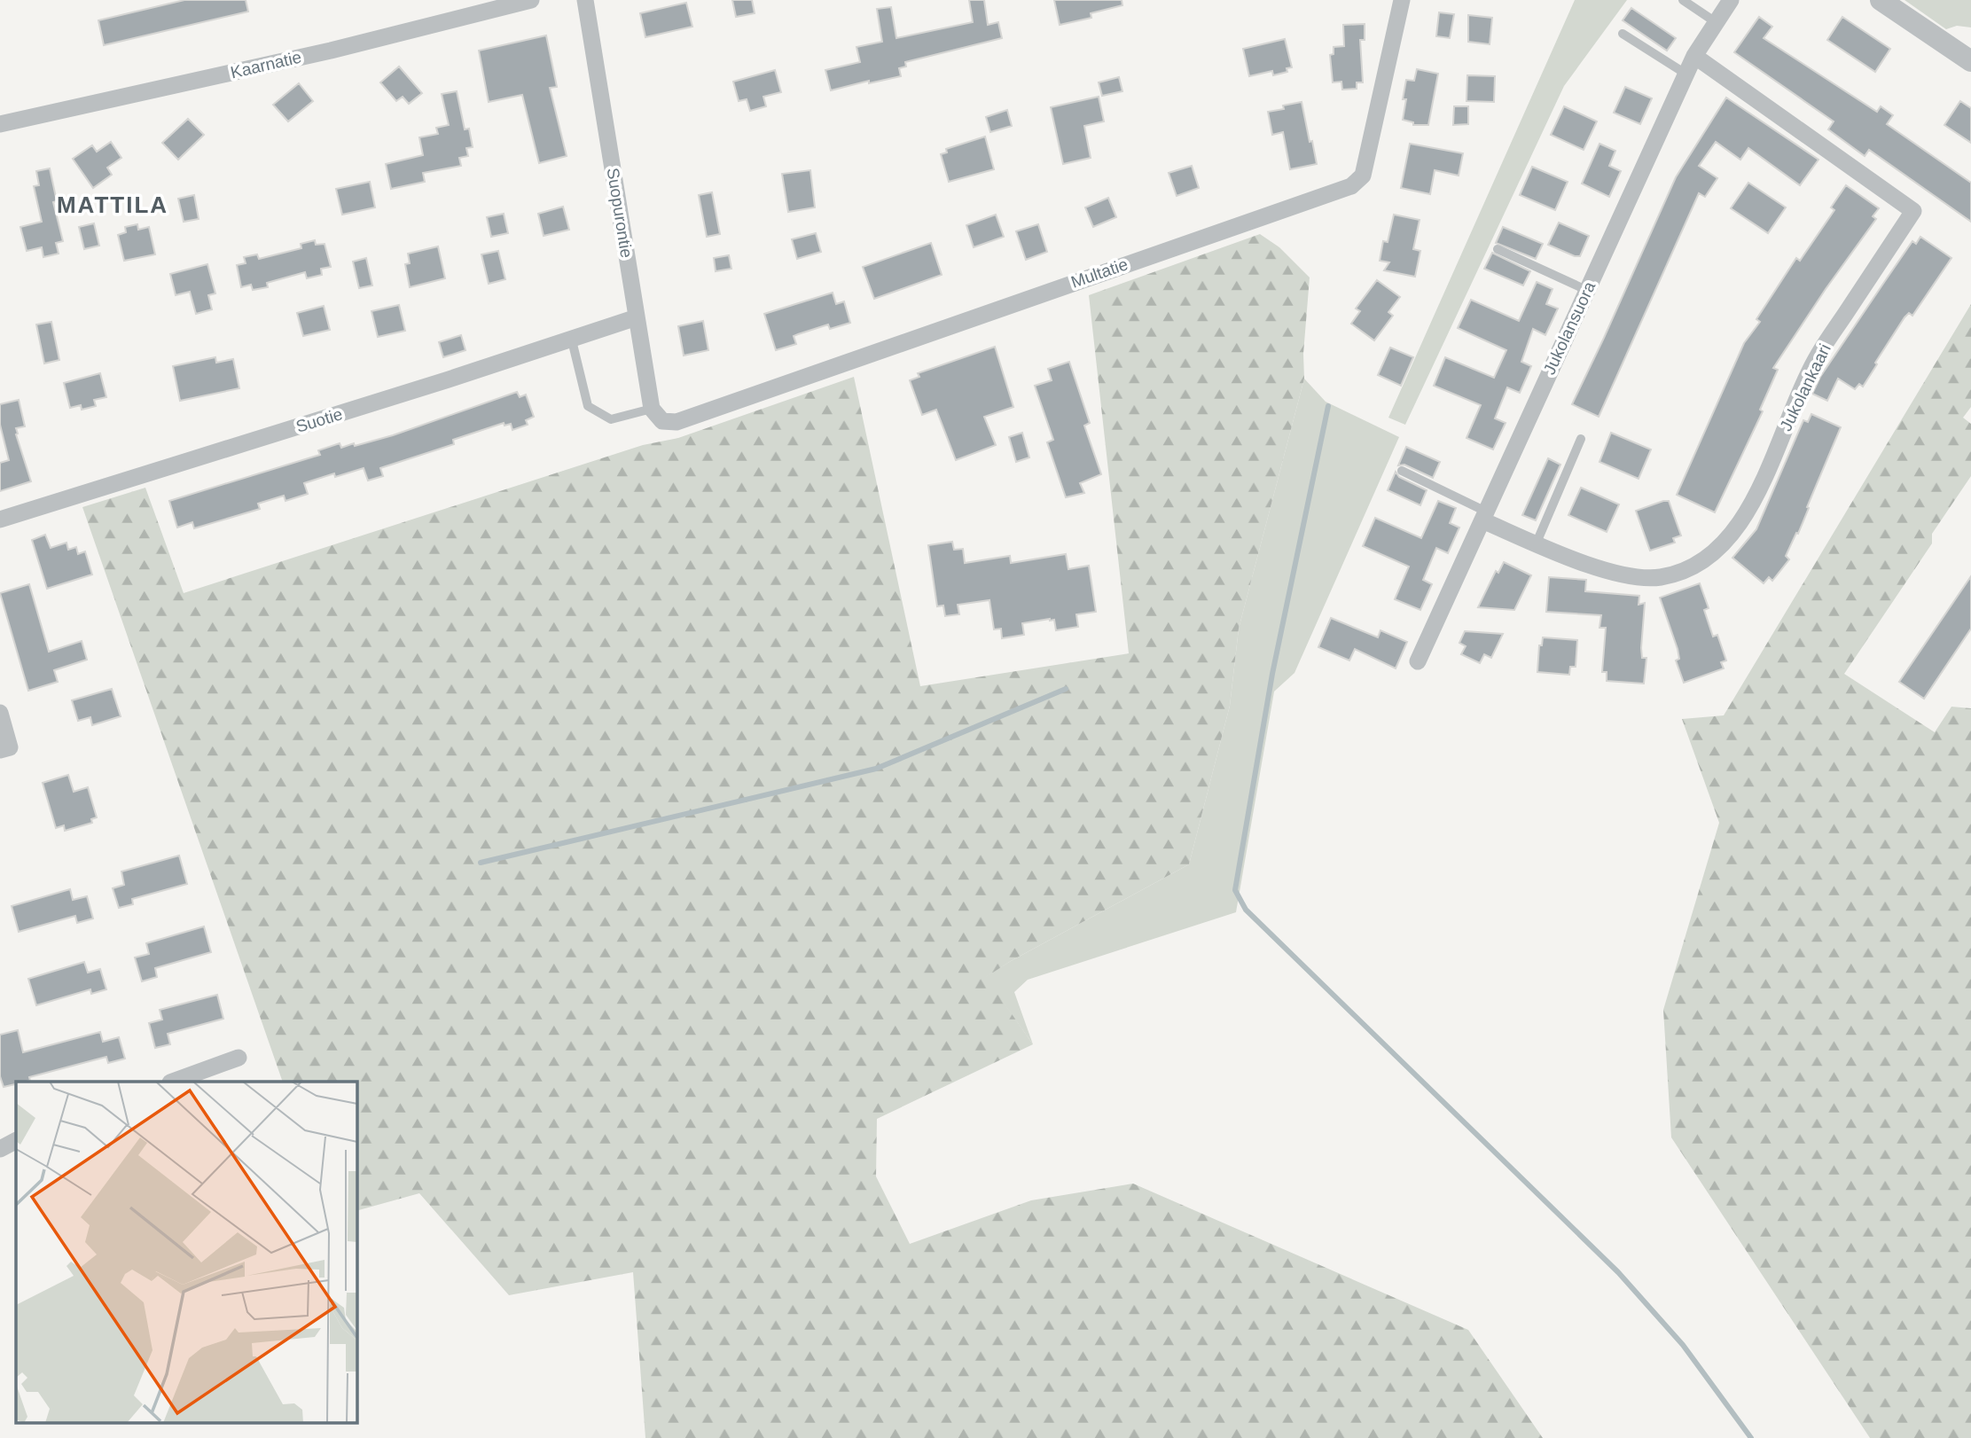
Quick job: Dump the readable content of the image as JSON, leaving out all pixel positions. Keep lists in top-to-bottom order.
{
  "streets": {
    "street": [
      "Kaarnatie",
      "Suopurontie",
      "Multatie",
      "Jukolansuora",
      "Jukolankaari",
      "Suotie"
    ]
  },
  "crossings": [
    ["Suopurontie", "Multatie"],
    ["Suopurontie", "Suotie"],
    ["Jukolansuora", "Jukolankaari"]
  ],
  "districts": ["MATTILA"]
}
